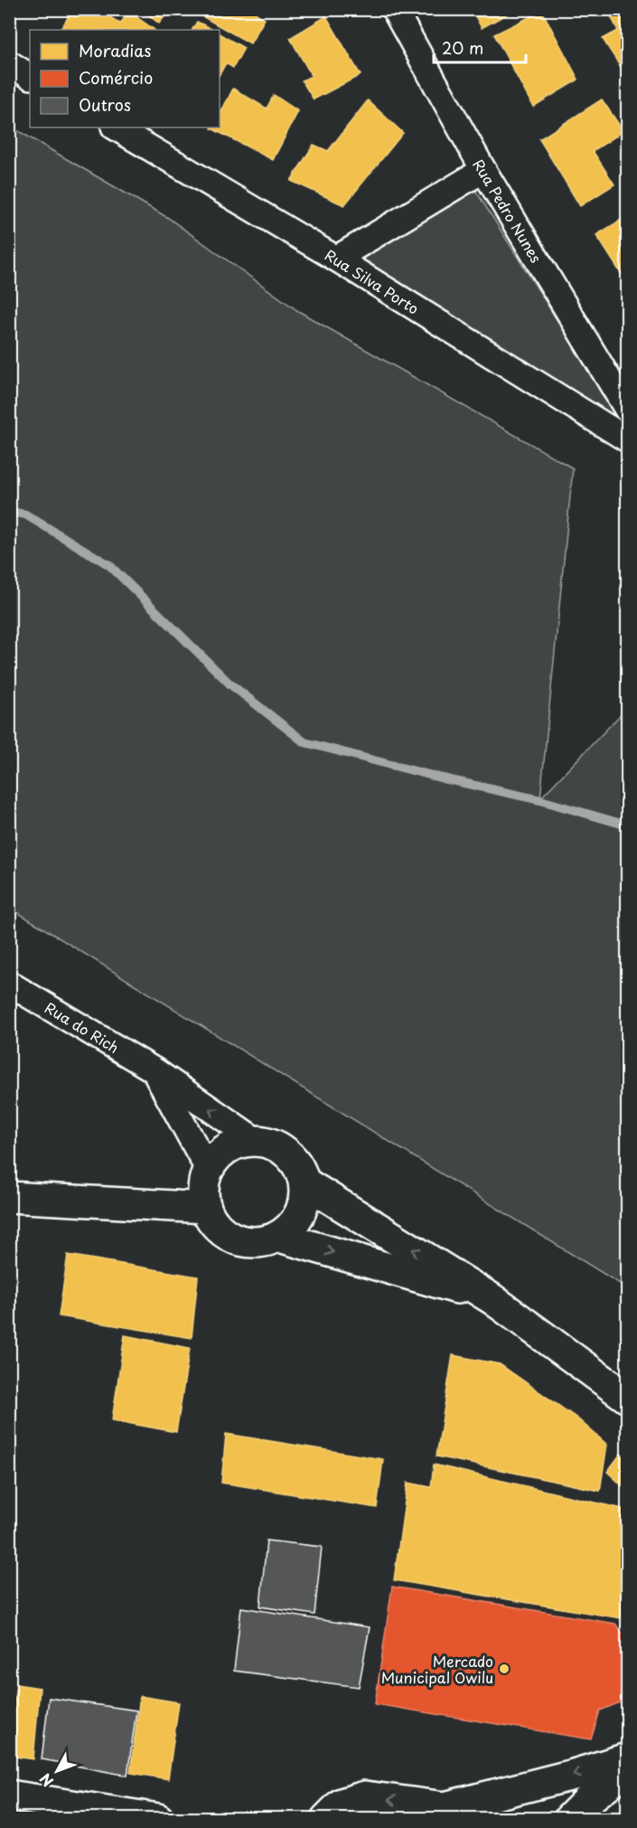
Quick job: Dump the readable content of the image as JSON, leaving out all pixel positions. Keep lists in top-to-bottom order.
{
  "streets": {
    "street": ["Rua Pedro Nunes", "Rua Silva Porto", "Rua do Rich"]
  },
  "one_way": ["Rua do Rich"],
  "places": ["Mercado Municipal Owilu"],
  "legend": ["Moradias", "Comércio", "Outros"],
  "scale_bar": "20 m",
  "north": "bottom left"
}
